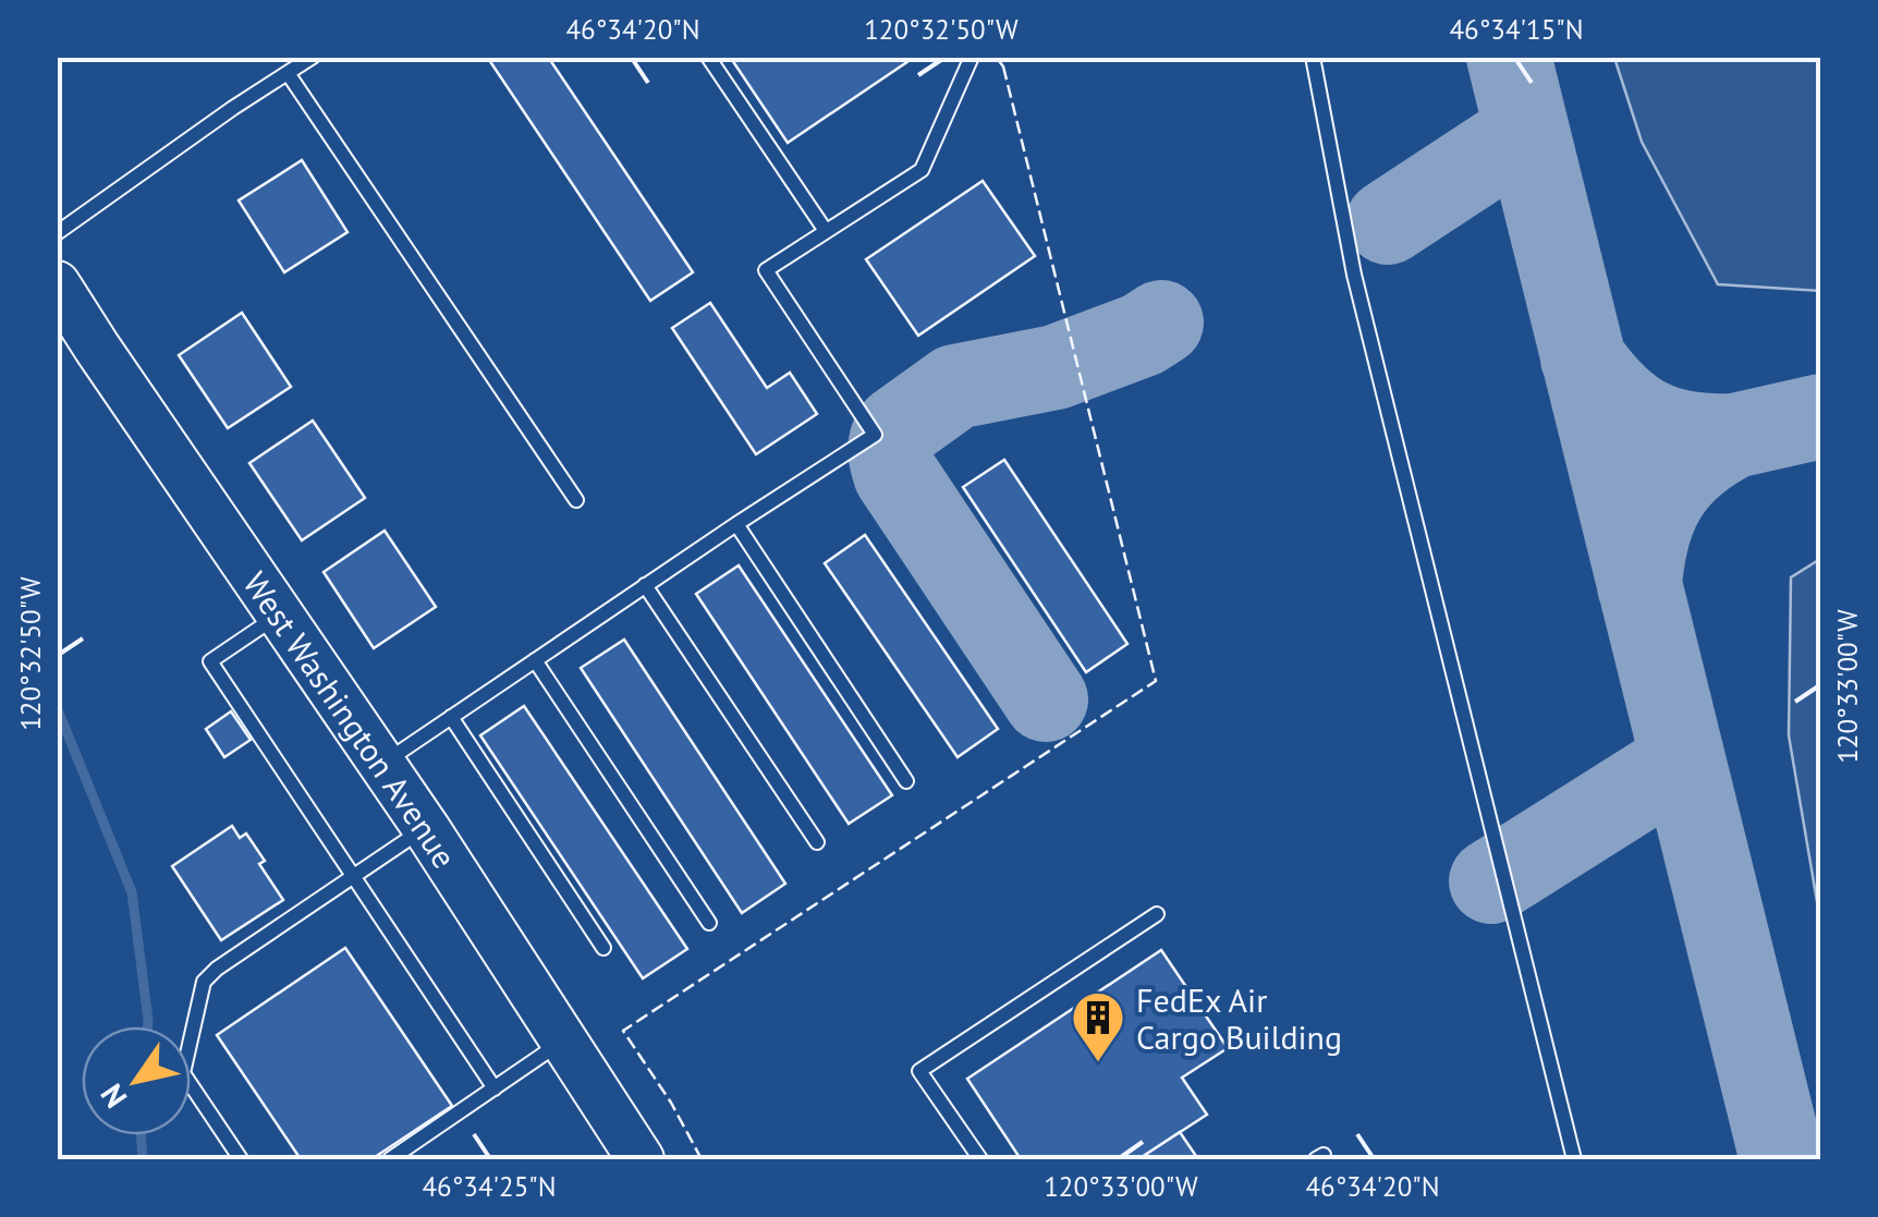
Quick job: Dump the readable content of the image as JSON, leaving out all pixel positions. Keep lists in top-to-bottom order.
{
  "streets": {
    "main road": ["West Washington Avenue"]
  },
  "places": {
    "building": ["FedEx Air Cargo Building"]
  },
  "north": "bottom left",
  "coordinates": [
    "46°34'20\"N",
    "120°32'50\"W",
    "46°34'15\"N",
    "120°33'00\"W",
    "46°34'25\"N"
  ]
}
